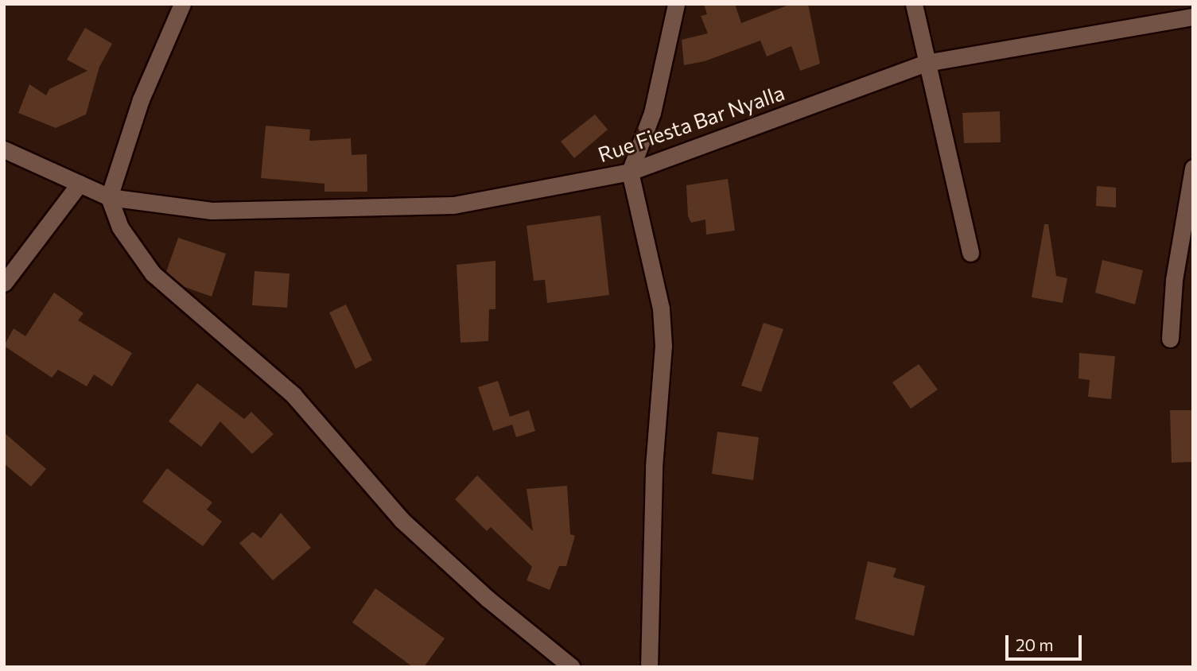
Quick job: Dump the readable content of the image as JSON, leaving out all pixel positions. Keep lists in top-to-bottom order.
{
  "streets": {
    "street": ["Rue Fiesta Bar Nyalla"]
  },
  "scale_bar": "20 m"
}
